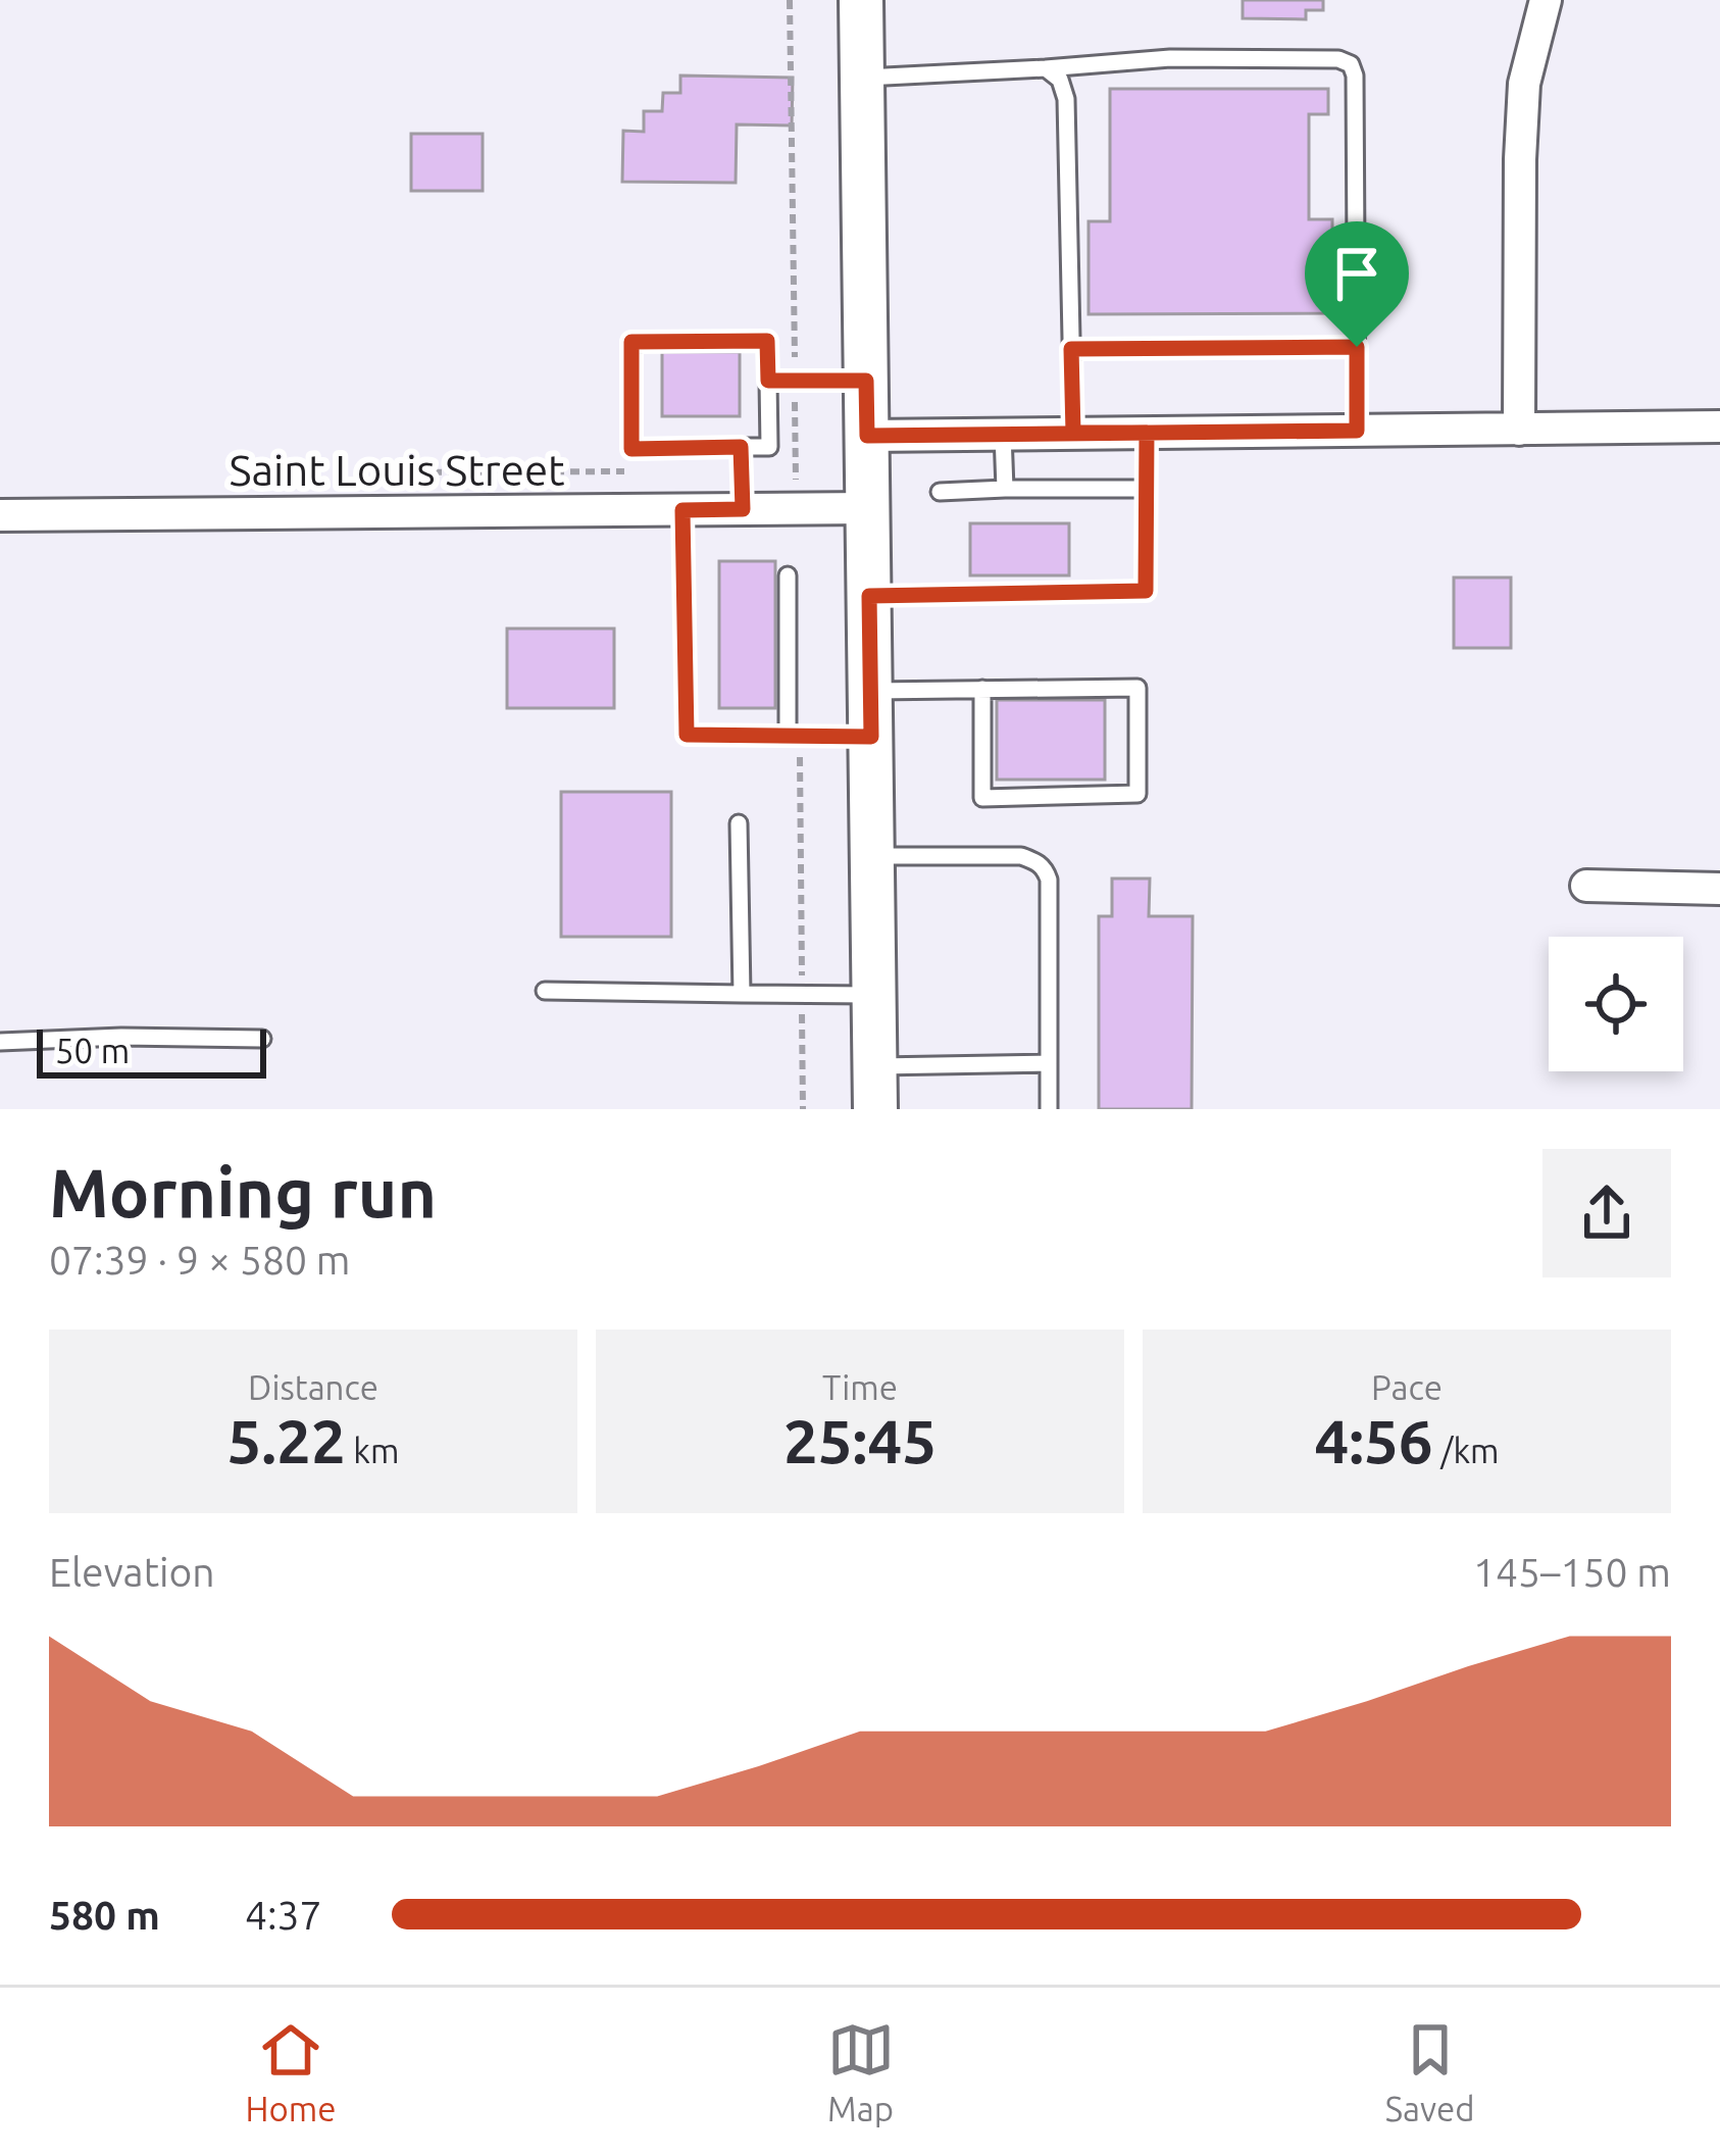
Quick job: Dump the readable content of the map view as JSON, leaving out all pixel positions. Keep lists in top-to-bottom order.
{
  "streets": {
    "street": ["Saint Louis Street"]
  },
  "scale_bar": "50 m",
  "page": {
    "scale": "50 m",
    "heading": ["Morning run", "07:39 · 9 × 580 m"],
    "stats": [
      ["Distance", "5.22 km"],
      ["Time", "25:45"],
      ["Pace", "4:56 /km"]
    ],
    "chart": ["Elevation", "145–150 m"],
    "list": [
      {
        "name": "580 m",
        "note": "4:37"
      }
    ],
    "tabs": ["Home", "Map", "Saved"]
  }
}
